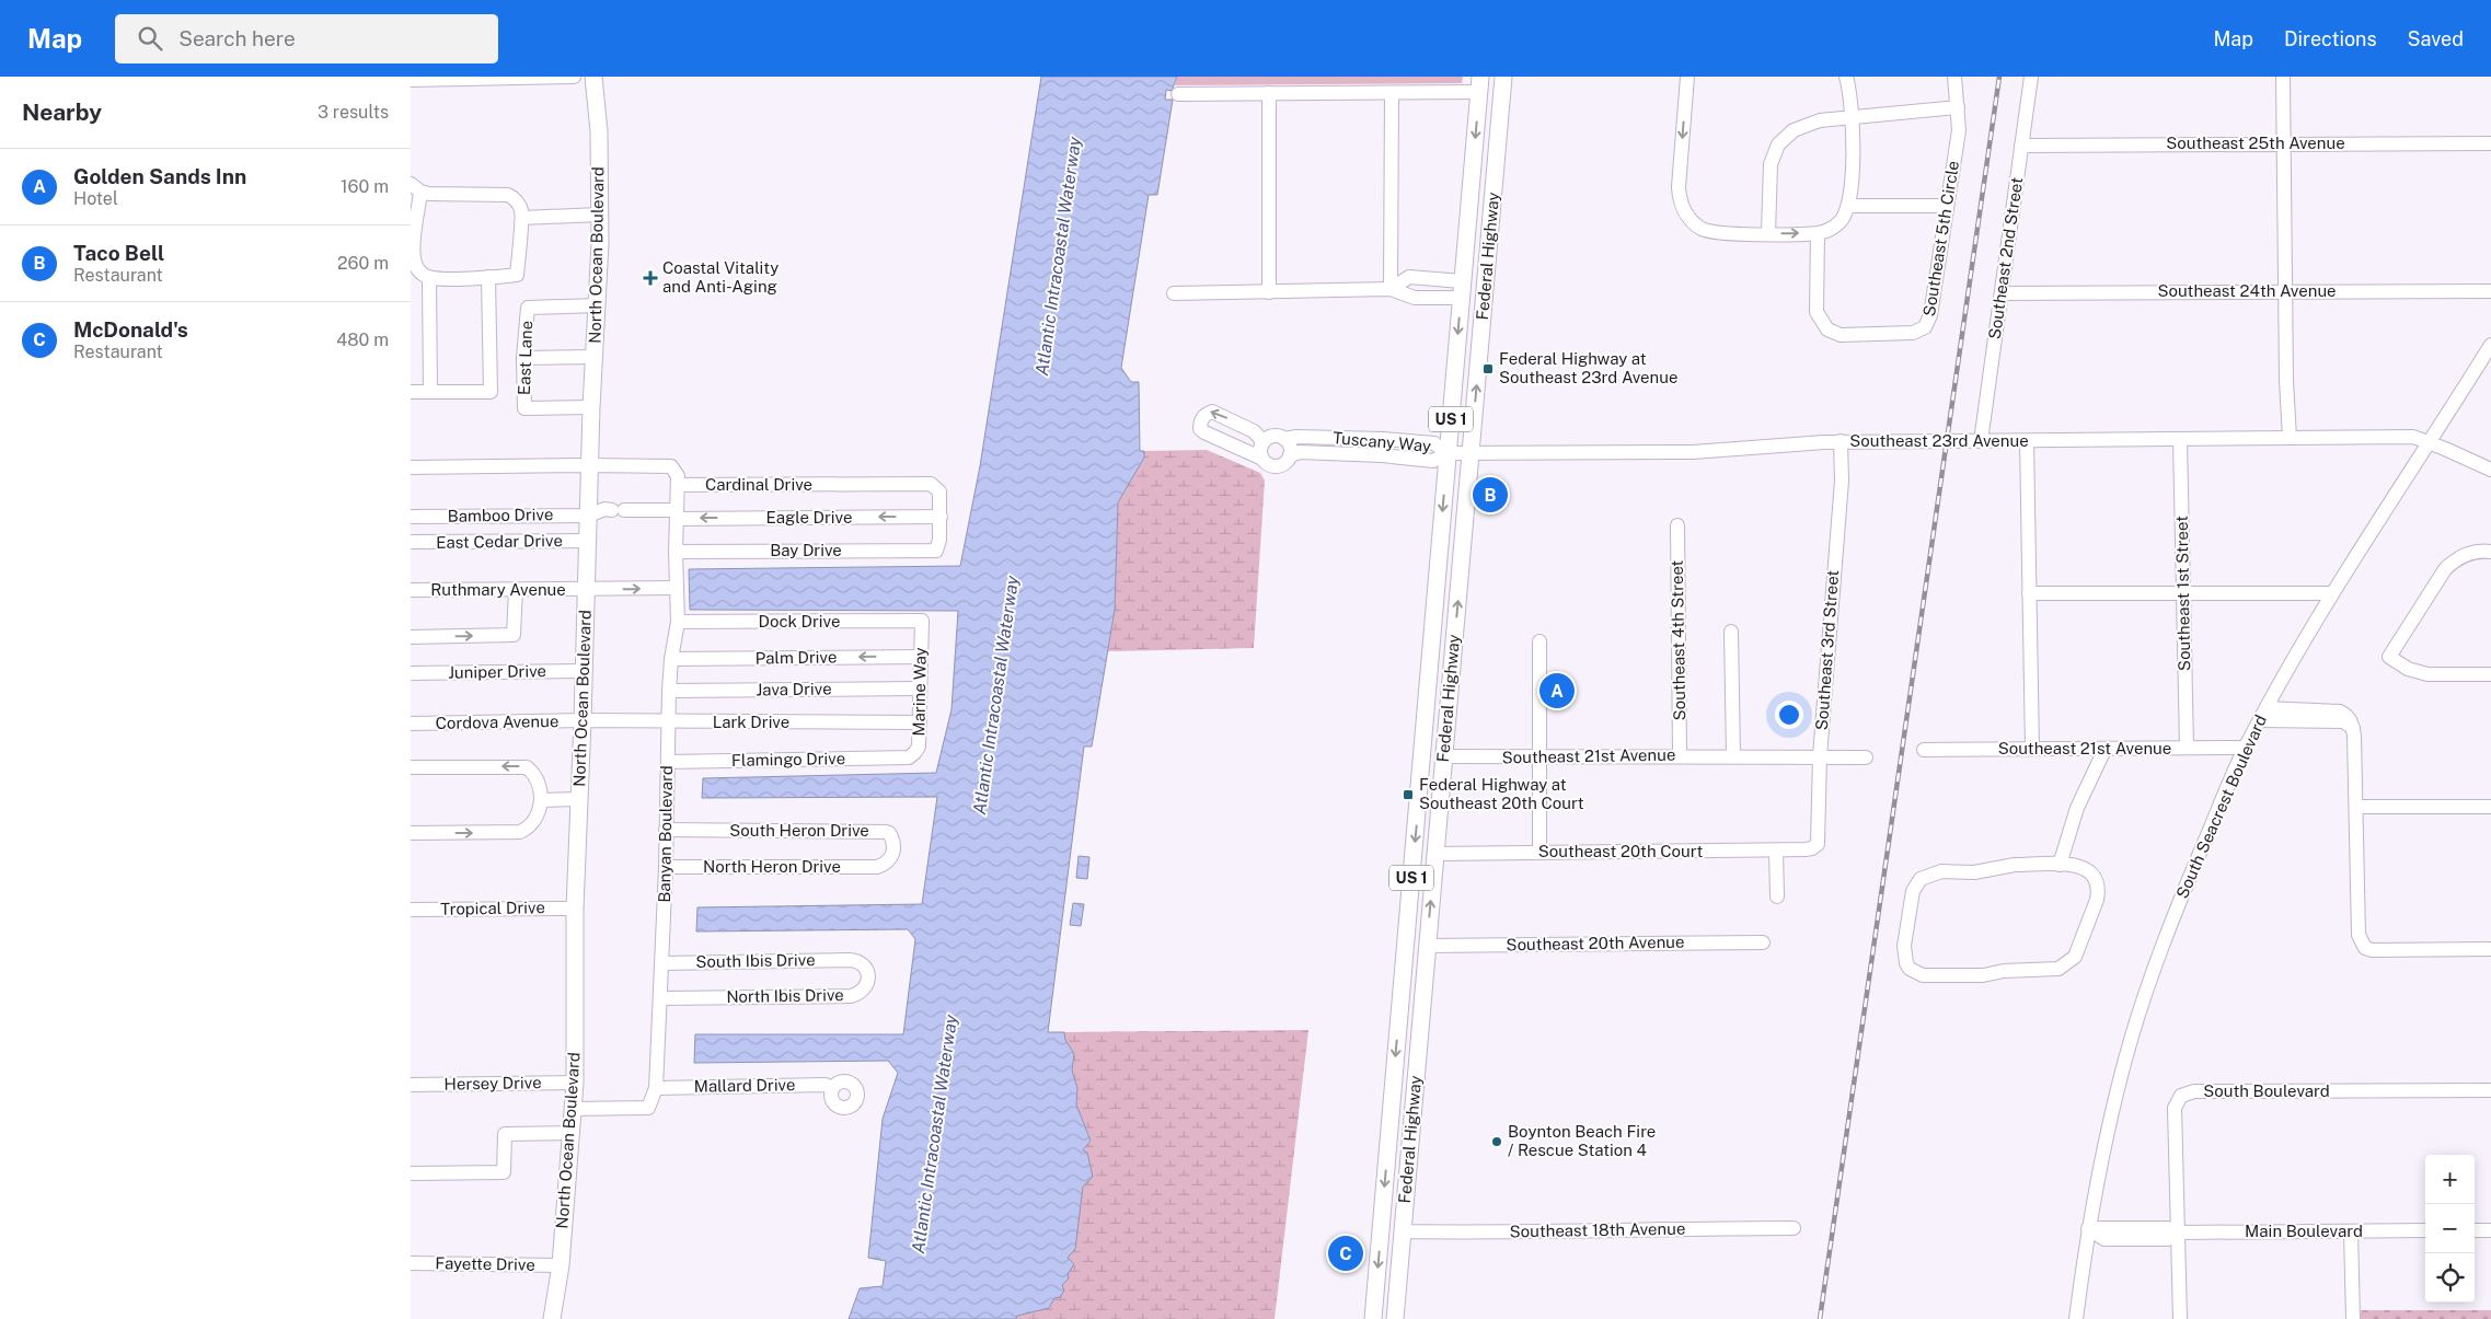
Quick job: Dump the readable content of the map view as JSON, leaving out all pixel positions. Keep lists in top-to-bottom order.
{
  "streets": {
    "main road": ["North Ocean Boulevard", "Federal Highway", "US 1"],
    "street": [
      "Southeast 25th Avenue",
      "Southeast 5th Circle",
      "Southeast 2nd Street",
      "Southeast 24th Avenue",
      "East Lane",
      "Southeast 23rd Avenue",
      "Tuscany Way",
      "Cardinal Drive",
      "Bamboo Drive",
      "Eagle Drive",
      "East Cedar Drive",
      "Bay Drive",
      "Ruthmary Avenue",
      "Southeast 1st Street",
      "Dock Drive",
      "Southeast 4th Street",
      "Southeast 3rd Street",
      "Palm Drive",
      "Juniper Drive",
      "Java Drive",
      "Marine Way",
      "Cordova Avenue",
      "Lark Drive",
      "Southeast 21st Avenue",
      "Flamingo Drive",
      "South Seacrest Boulevard",
      "South Heron Drive",
      "Banyan Boulevard",
      "Southeast 20th Court",
      "North Heron Drive",
      "Tropical Drive",
      "Southeast 20th Avenue",
      "South Ibis Drive",
      "North Ibis Drive",
      "Hersey Drive",
      "Mallard Drive",
      "South Boulevard",
      "Southeast 18th Avenue",
      "Main Boulevard",
      "Fayette Drive"
    ]
  },
  "crossings": [
    ["Southeast 25th Avenue", "Southeast 2nd Street"],
    ["North Ocean Boulevard", "East Lane"],
    ["North Ocean Boulevard", "Bamboo Drive"],
    ["North Ocean Boulevard", "East Cedar Drive"],
    ["North Ocean Boulevard", "Ruthmary Avenue"],
    ["North Ocean Boulevard", "Juniper Drive"],
    ["North Ocean Boulevard", "Cordova Avenue"],
    ["North Ocean Boulevard", "Lark Drive"],
    ["North Ocean Boulevard", "Tropical Drive"],
    ["North Ocean Boulevard", "Hersey Drive"],
    ["North Ocean Boulevard", "Fayette Drive"],
    ["Federal Highway", "Southeast 23rd Avenue"],
    ["Federal Highway", "Tuscany Way"],
    ["Federal Highway", "Southeast 21st Avenue"],
    ["Federal Highway", "Southeast 20th Court"],
    ["Federal Highway", "Southeast 20th Avenue"],
    ["Federal Highway", "Southeast 18th Avenue"],
    ["Southeast 2nd Street", "Southeast 24th Avenue"],
    ["Southeast 2nd Street", "Southeast 23rd Avenue"],
    ["Southeast 23rd Avenue", "Tuscany Way"],
    ["Southeast 23rd Avenue", "Southeast 1st Street"],
    ["Southeast 23rd Avenue", "Southeast 3rd Street"],
    ["Southeast 23rd Avenue", "South Seacrest Boulevard"],
    ["Cardinal Drive", "Eagle Drive"],
    ["Cardinal Drive", "Bay Drive"],
    ["Cardinal Drive", "Banyan Boulevard"],
    ["Bamboo Drive", "Eagle Drive"],
    ["Eagle Drive", "Bay Drive"],
    ["Eagle Drive", "Banyan Boulevard"],
    ["Bay Drive", "Banyan Boulevard"],
    ["Ruthmary Avenue", "Banyan Boulevard"],
    ["Southeast 1st Street", "Southeast 21st Avenue"],
    ["Dock Drive", "Marine Way"],
    ["Dock Drive", "Banyan Boulevard"],
    ["Southeast 4th Street", "Southeast 21st Avenue"],
    ["Southeast 3rd Street", "Southeast 21st Avenue"],
    ["Southeast 3rd Street", "Southeast 20th Court"],
    ["Palm Drive", "Marine Way"],
    ["Palm Drive", "Banyan Boulevard"],
    ["Java Drive", "Marine Way"],
    ["Java Drive", "Banyan Boulevard"],
    ["Marine Way", "Lark Drive"],
    ["Marine Way", "Flamingo Drive"],
    ["Cordova Avenue", "Lark Drive"],
    ["Lark Drive", "Banyan Boulevard"],
    ["Southeast 21st Avenue", "South Seacrest Boulevard"],
    ["Flamingo Drive", "Banyan Boulevard"],
    ["South Seacrest Boulevard", "Main Boulevard"],
    ["South Heron Drive", "Banyan Boulevard"],
    ["South Heron Drive", "North Heron Drive"],
    ["Banyan Boulevard", "North Heron Drive"],
    ["Banyan Boulevard", "South Ibis Drive"],
    ["Banyan Boulevard", "North Ibis Drive"],
    ["Banyan Boulevard", "Mallard Drive"],
    ["South Ibis Drive", "North Ibis Drive"],
    ["South Boulevard", "Main Boulevard"]
  ],
  "one_way": ["Eagle Drive", "Palm Drive"],
  "water": ["Atlantic Intracoastal Waterway"],
  "places": {
    "health": ["Coastal Vitality and Anti-Aging"],
    "transit": ["Federal Highway at Southeast 23rd Avenue", "Federal Highway at Southeast 20th Court"],
    "other": ["Boynton Beach Fire / Rescue Station 4"]
  },
  "page": {
    "header": "Map",
    "search": "Search here",
    "nav": ["Map", "Directions", "Saved"],
    "heading": ["Nearby", "3 results"],
    "list": [
      {
        "mark": "A",
        "name": "Golden Sands Inn",
        "note": "Hotel",
        "value": "160 m"
      },
      {
        "mark": "B",
        "name": "Taco Bell",
        "note": "Restaurant",
        "value": "260 m"
      },
      {
        "mark": "C",
        "name": "McDonald's",
        "note": "Restaurant",
        "value": "480 m"
      }
    ],
    "pins": ["B", "A", "C"],
    "map_buttons": ["+", "−"]
  }
}
